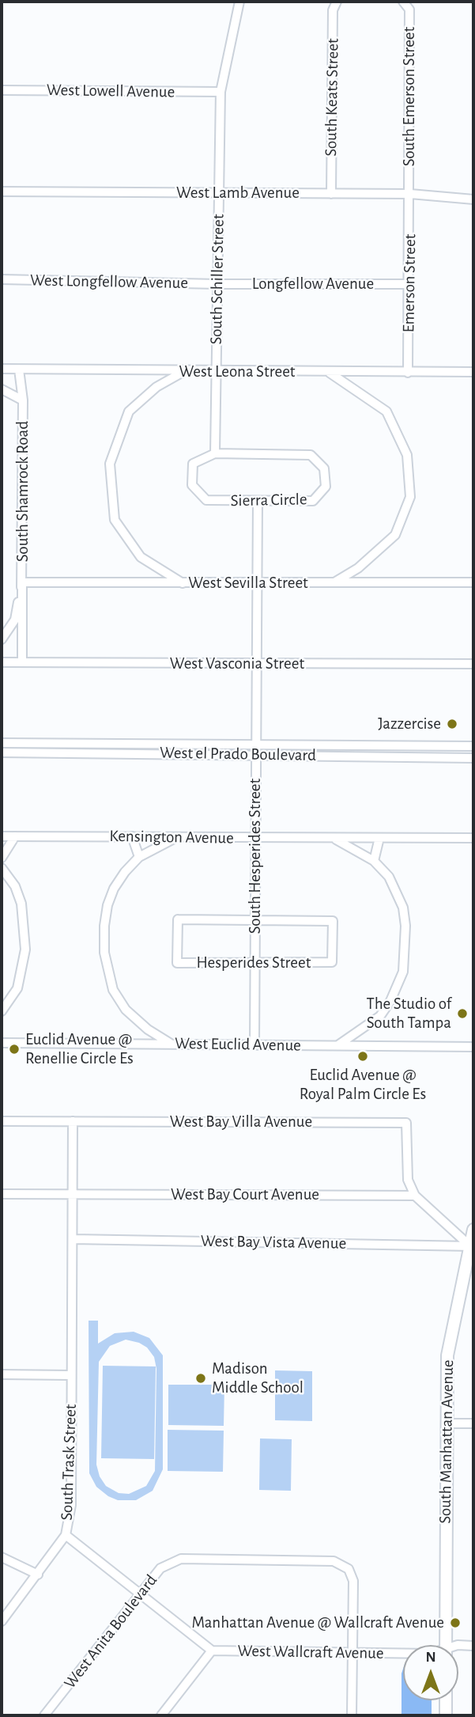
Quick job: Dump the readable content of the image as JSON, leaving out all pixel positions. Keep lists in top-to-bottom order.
{
  "streets": {
    "main road": ["South Manhattan Avenue"],
    "street": [
      "West Lowell Avenue",
      "South Emerson Street",
      "South Keats Street",
      "West Lamb Avenue",
      "South Schiller Street",
      "West Longfellow Avenue",
      "Emerson Street",
      "Longfellow Avenue",
      "West Leona Street",
      "South Shamrock Road",
      "Sierra Circle",
      "West Sevilla Street",
      "West Vasconia Street",
      "West el Prado Boulevard",
      "Kensington Avenue",
      "South Hesperides Street",
      "Hesperides Street",
      "West Euclid Avenue",
      "West Bay Villa Avenue",
      "West Bay Court Avenue",
      "West Bay Vista Avenue",
      "South Trask Street",
      "West Anita Boulevard",
      "West Wallcraft Avenue"
    ]
  },
  "crossings": [
    ["West Lowell Avenue", "South Schiller Street"],
    ["South Emerson Street", "West Lamb Avenue"],
    ["South Emerson Street", "Emerson Street"],
    ["South Keats Street", "West Lamb Avenue"],
    ["West Lamb Avenue", "South Schiller Street"],
    ["West Lamb Avenue", "Emerson Street"],
    ["South Schiller Street", "West Longfellow Avenue"],
    ["South Schiller Street", "Longfellow Avenue"],
    ["South Schiller Street", "West Leona Street"],
    ["South Schiller Street", "Sierra Circle"],
    ["West Longfellow Avenue", "Longfellow Avenue"],
    ["Emerson Street", "Longfellow Avenue"],
    ["Emerson Street", "West Leona Street"],
    ["West Leona Street", "South Shamrock Road"],
    ["South Shamrock Road", "West Sevilla Street"],
    ["South Shamrock Road", "West Vasconia Street"],
    ["Sierra Circle", "South Hesperides Street"],
    ["West Sevilla Street", "South Hesperides Street"],
    ["West Vasconia Street", "South Hesperides Street"],
    ["West el Prado Boulevard", "South Hesperides Street"],
    ["Kensington Avenue", "South Hesperides Street"],
    ["South Hesperides Street", "Hesperides Street"],
    ["South Hesperides Street", "West Euclid Avenue"],
    ["West Bay Villa Avenue", "West Bay Court Avenue"],
    ["West Bay Villa Avenue", "South Trask Street"],
    ["West Bay Court Avenue", "South Trask Street"],
    ["West Bay Vista Avenue", "South Manhattan Avenue"],
    ["West Bay Vista Avenue", "South Trask Street"],
    ["South Trask Street", "West Anita Boulevard"],
    ["South Trask Street", "West Wallcraft Avenue"],
    ["West Anita Boulevard", "West Wallcraft Avenue"]
  ],
  "places": [
    "Jazzercise",
    "The Studio of South Tampa",
    "Euclid Avenue @ Renellie Circle Es",
    "Euclid Avenue @ Royal Palm Circle Es",
    "Madison Middle School",
    "Manhattan Avenue @ Wallcraft Avenue"
  ],
  "north": "top"
}
